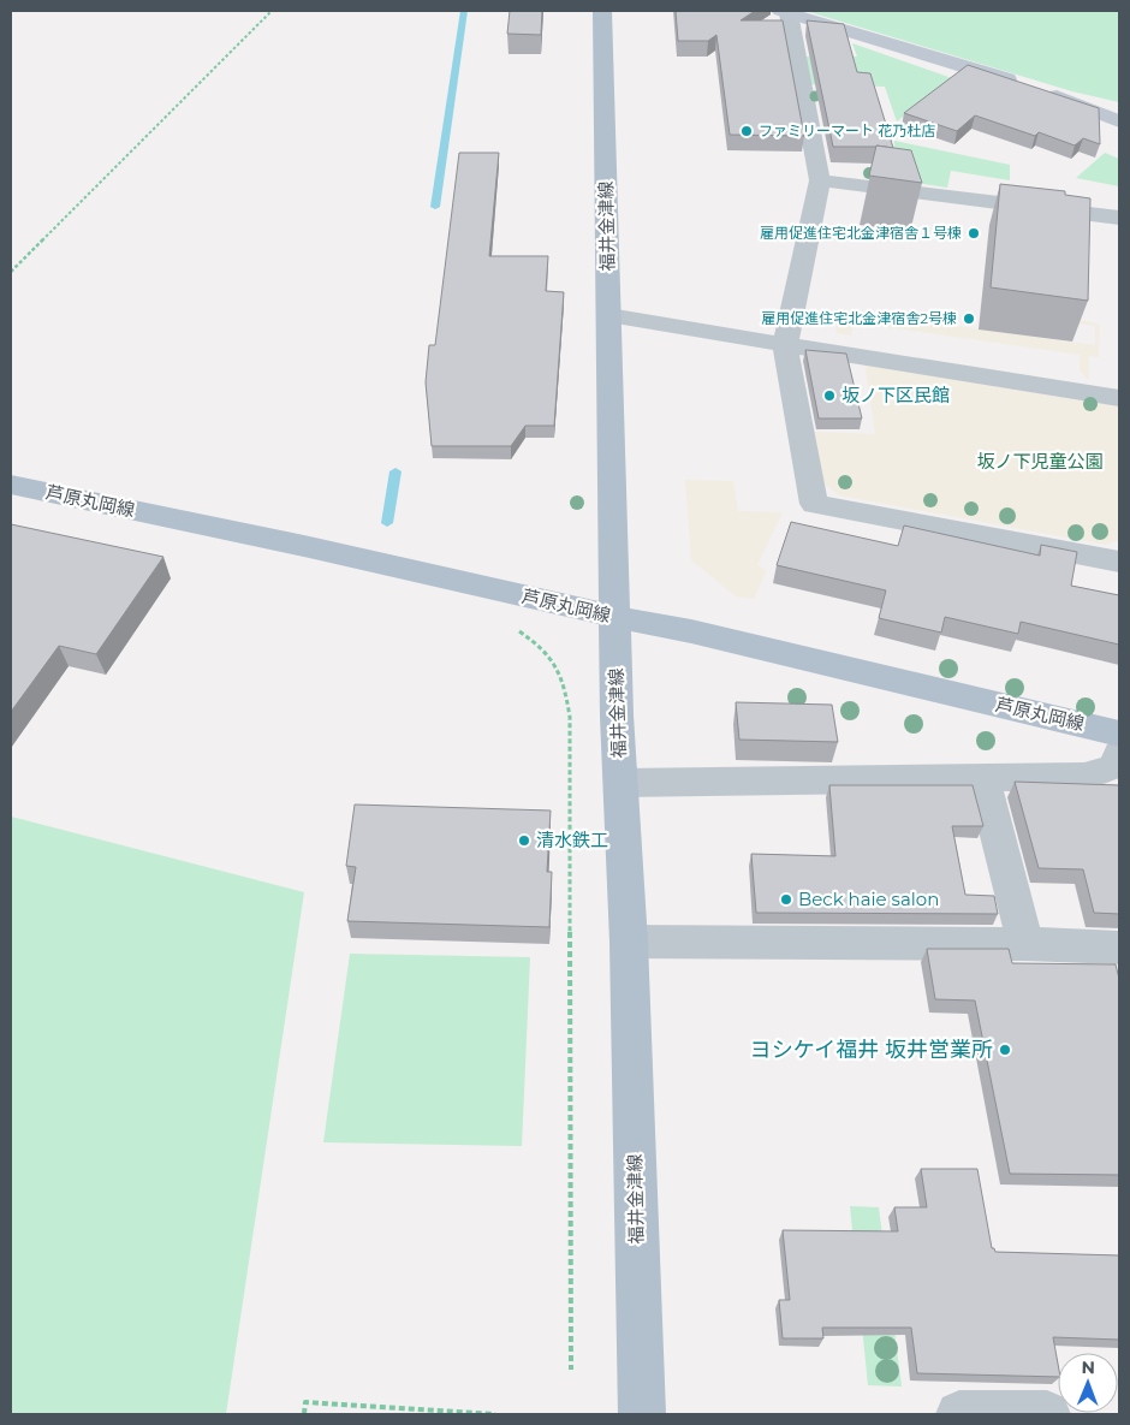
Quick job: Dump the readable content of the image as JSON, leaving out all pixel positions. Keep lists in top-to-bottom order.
{
  "streets": {
    "main road": ["福井金津線", "芦原丸岡線"]
  },
  "crossings": [
    ["福井金津線", "芦原丸岡線"]
  ],
  "parks": ["坂ノ下児童公園"],
  "places": [
    "ファミリーマート 花乃杜店",
    "雇用促進住宅北金津宿舎１号棟",
    "雇用促進住宅北金津宿舎2号棟",
    "坂ノ下区民館",
    "清水鉄工",
    "Beck haie salon",
    "ヨシケイ福井 坂井営業所"
  ],
  "north": "top"
}
